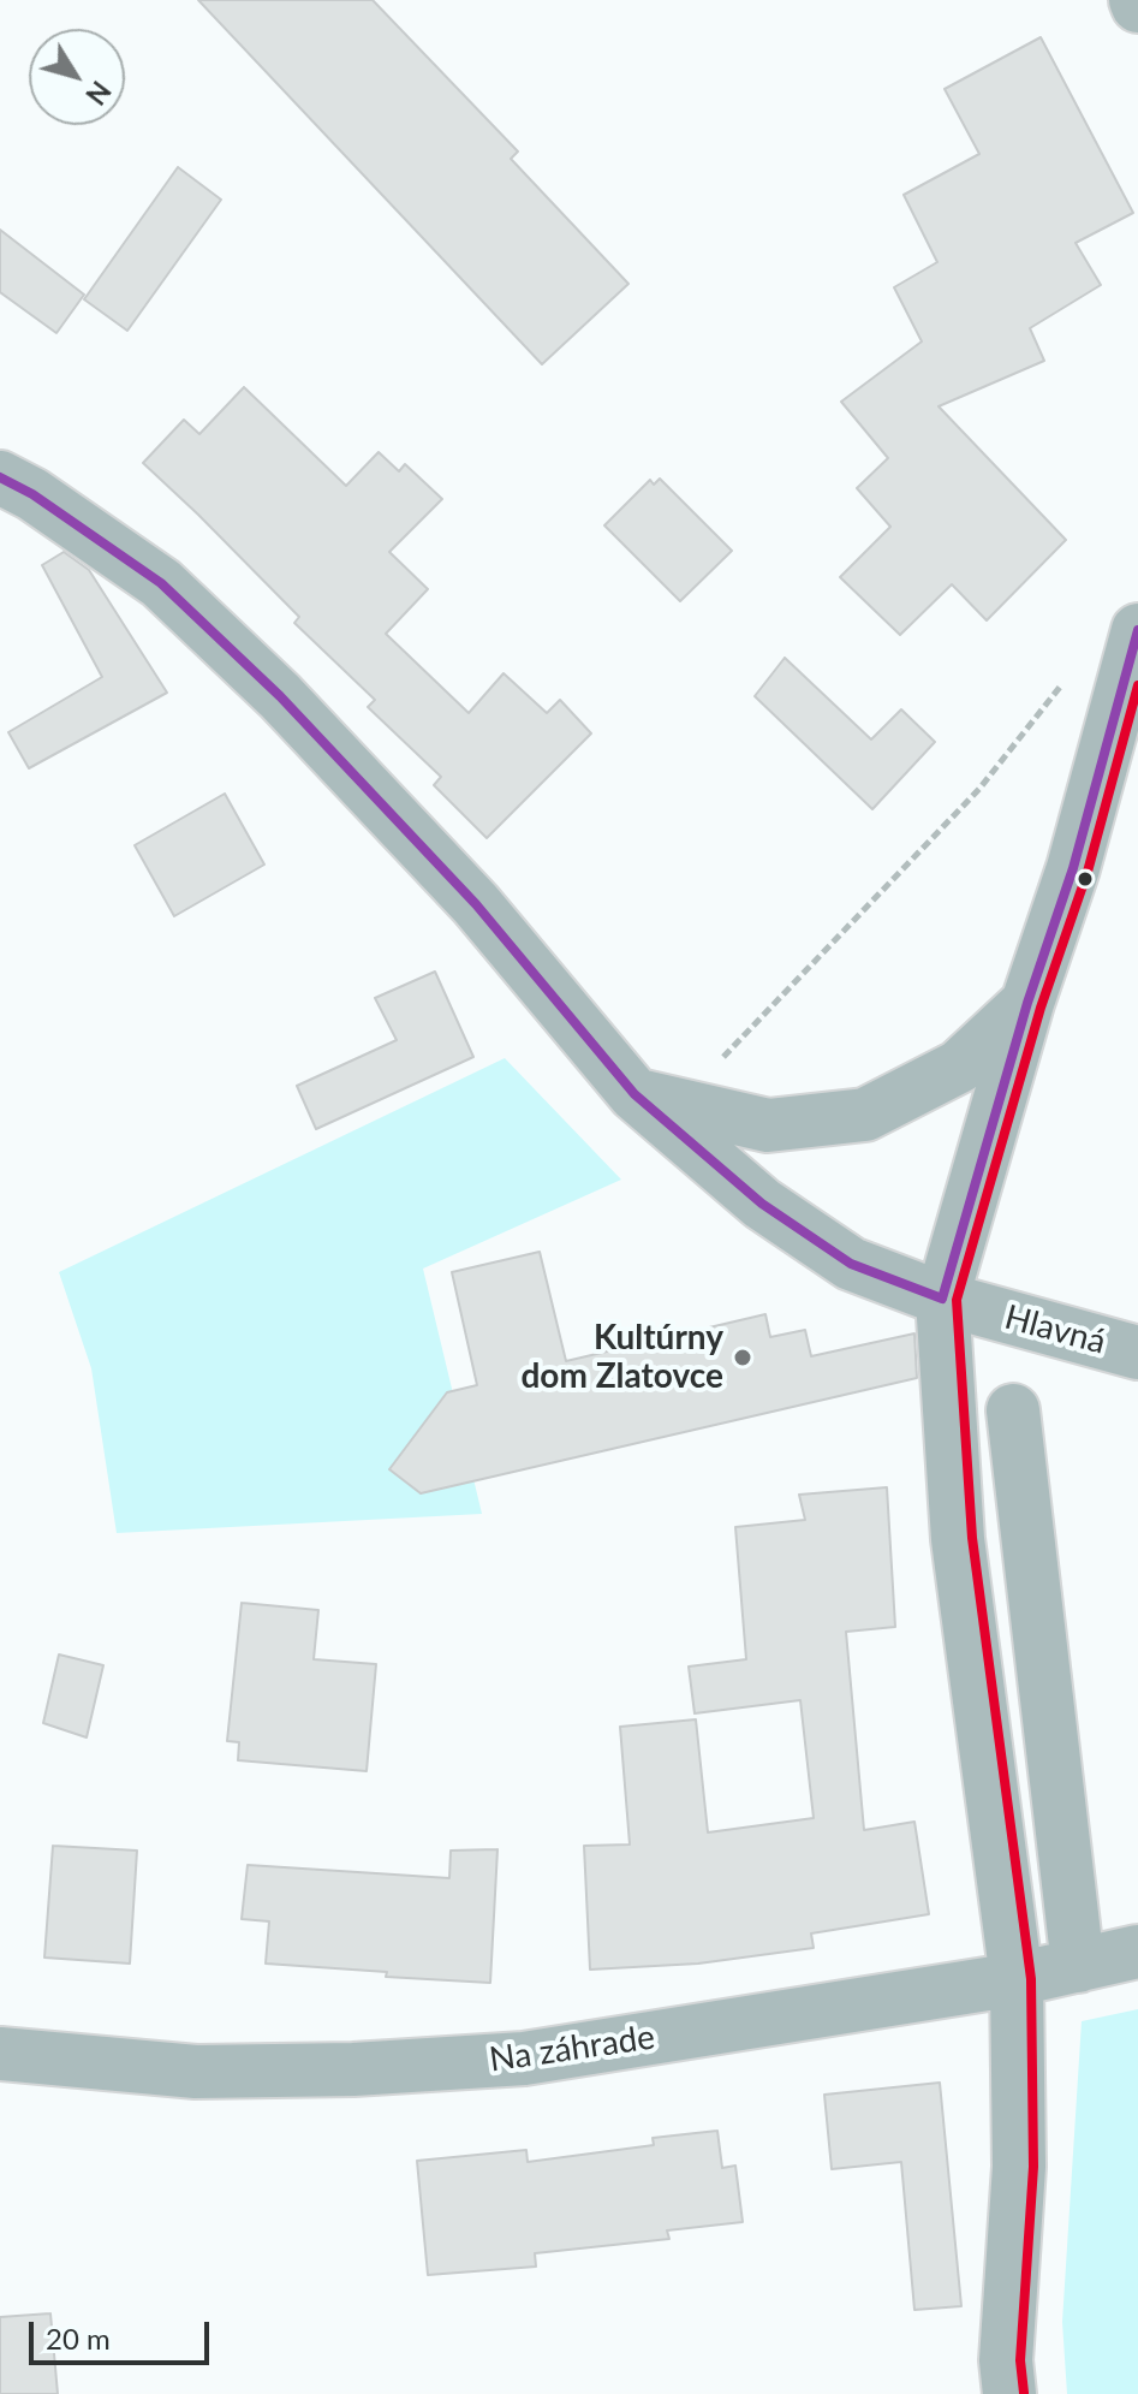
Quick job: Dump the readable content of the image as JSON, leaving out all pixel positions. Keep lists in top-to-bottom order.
{
  "streets": {
    "street": ["Hlavná", "Na záhrade"]
  },
  "places": ["Kultúrny dom Zlatovce"],
  "scale_bar": "20 m",
  "north": "bottom right"
}
